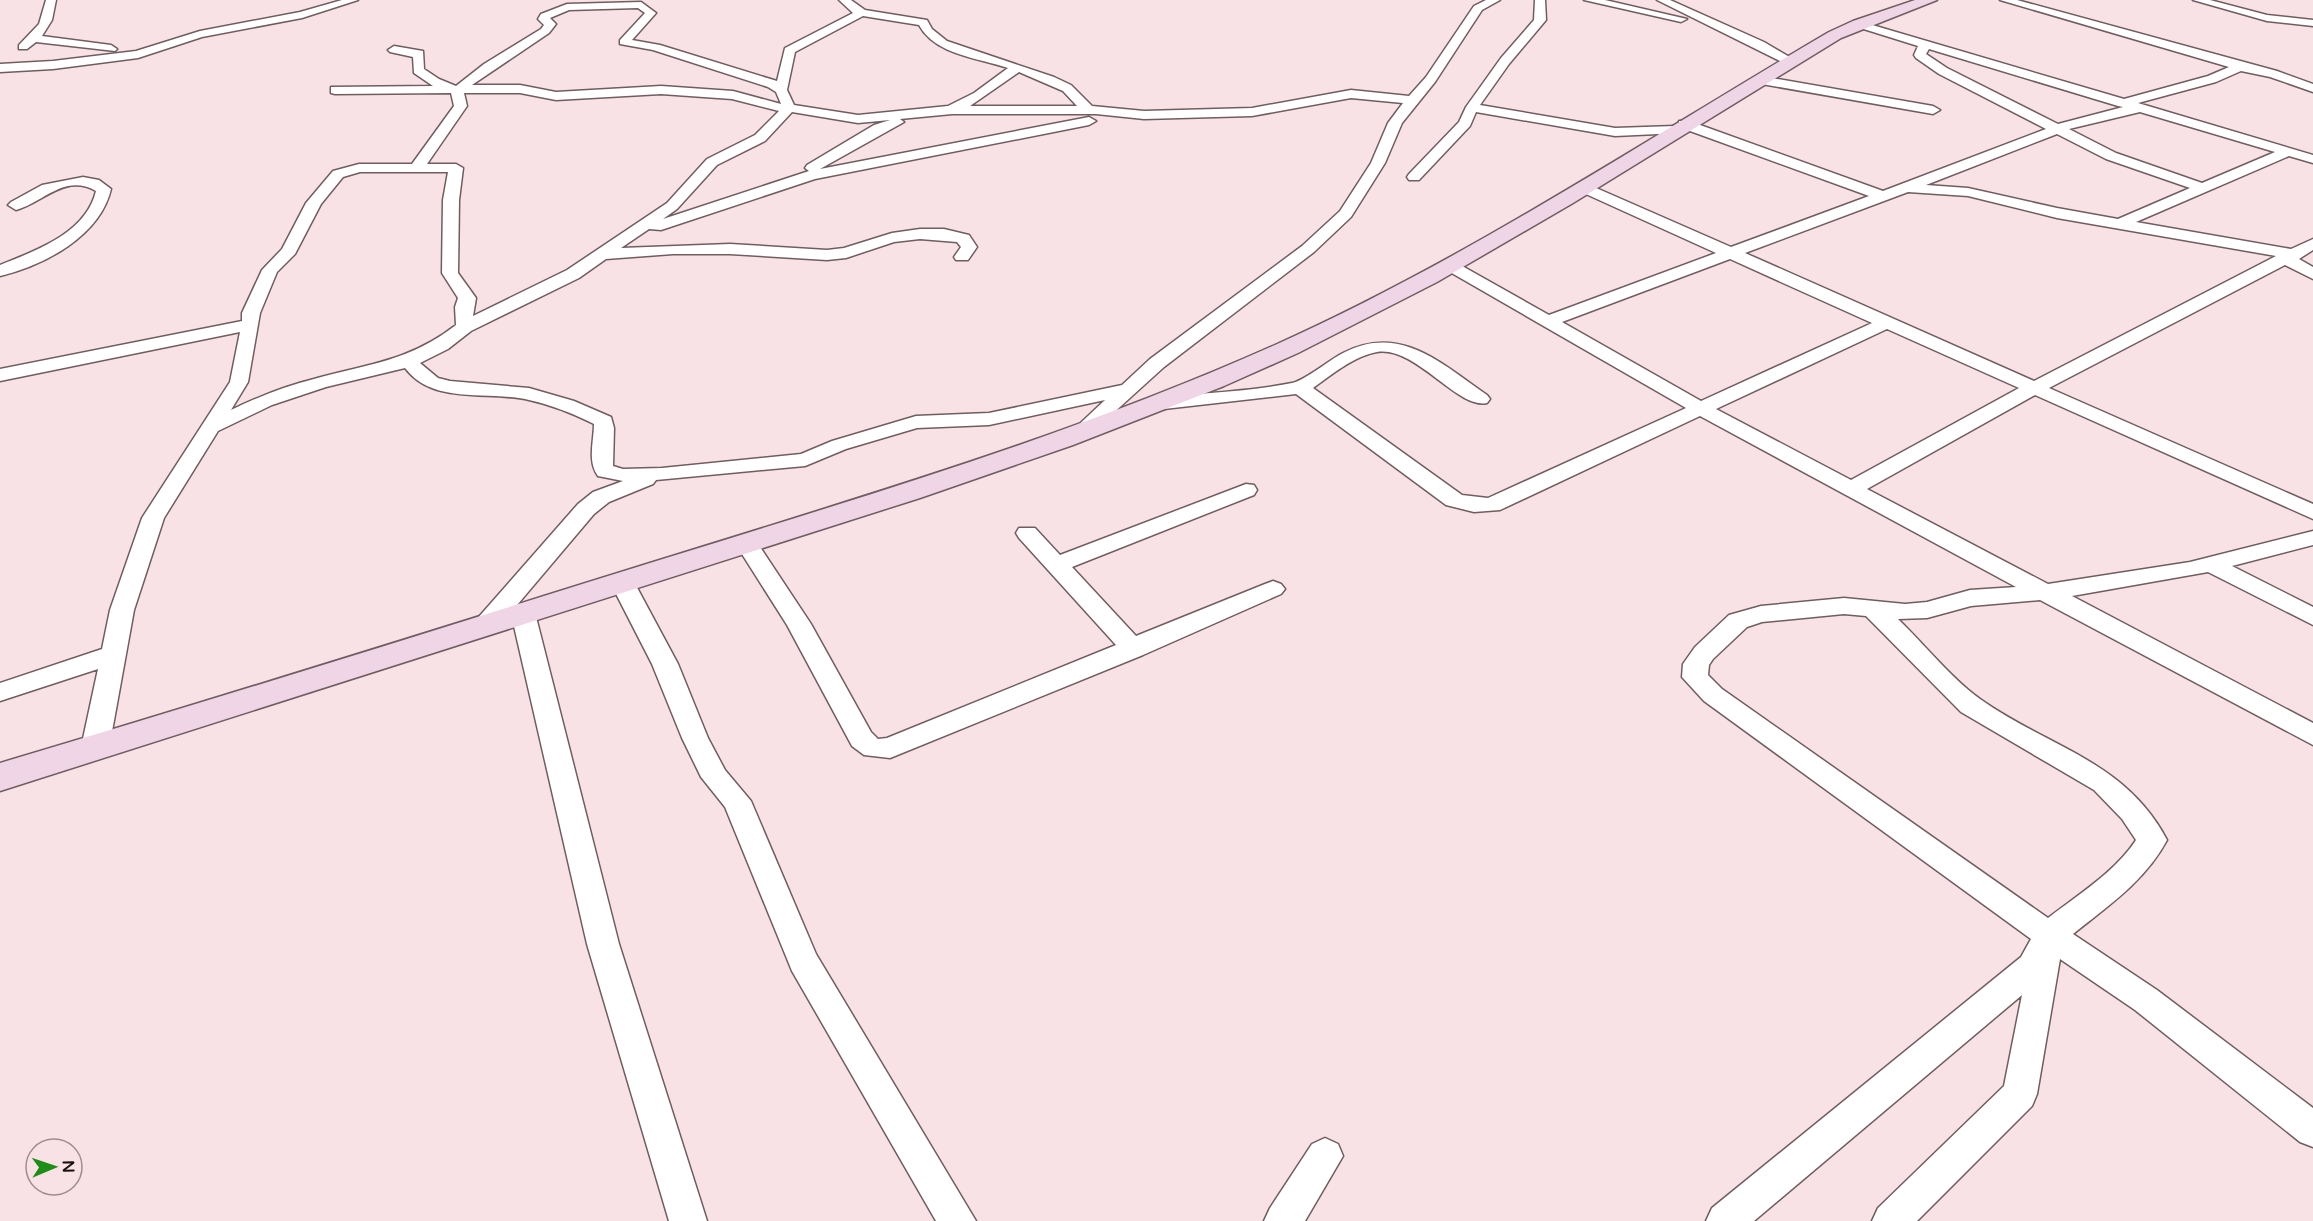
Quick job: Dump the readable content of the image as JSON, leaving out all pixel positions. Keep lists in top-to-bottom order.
{
  "north": "right"
}
